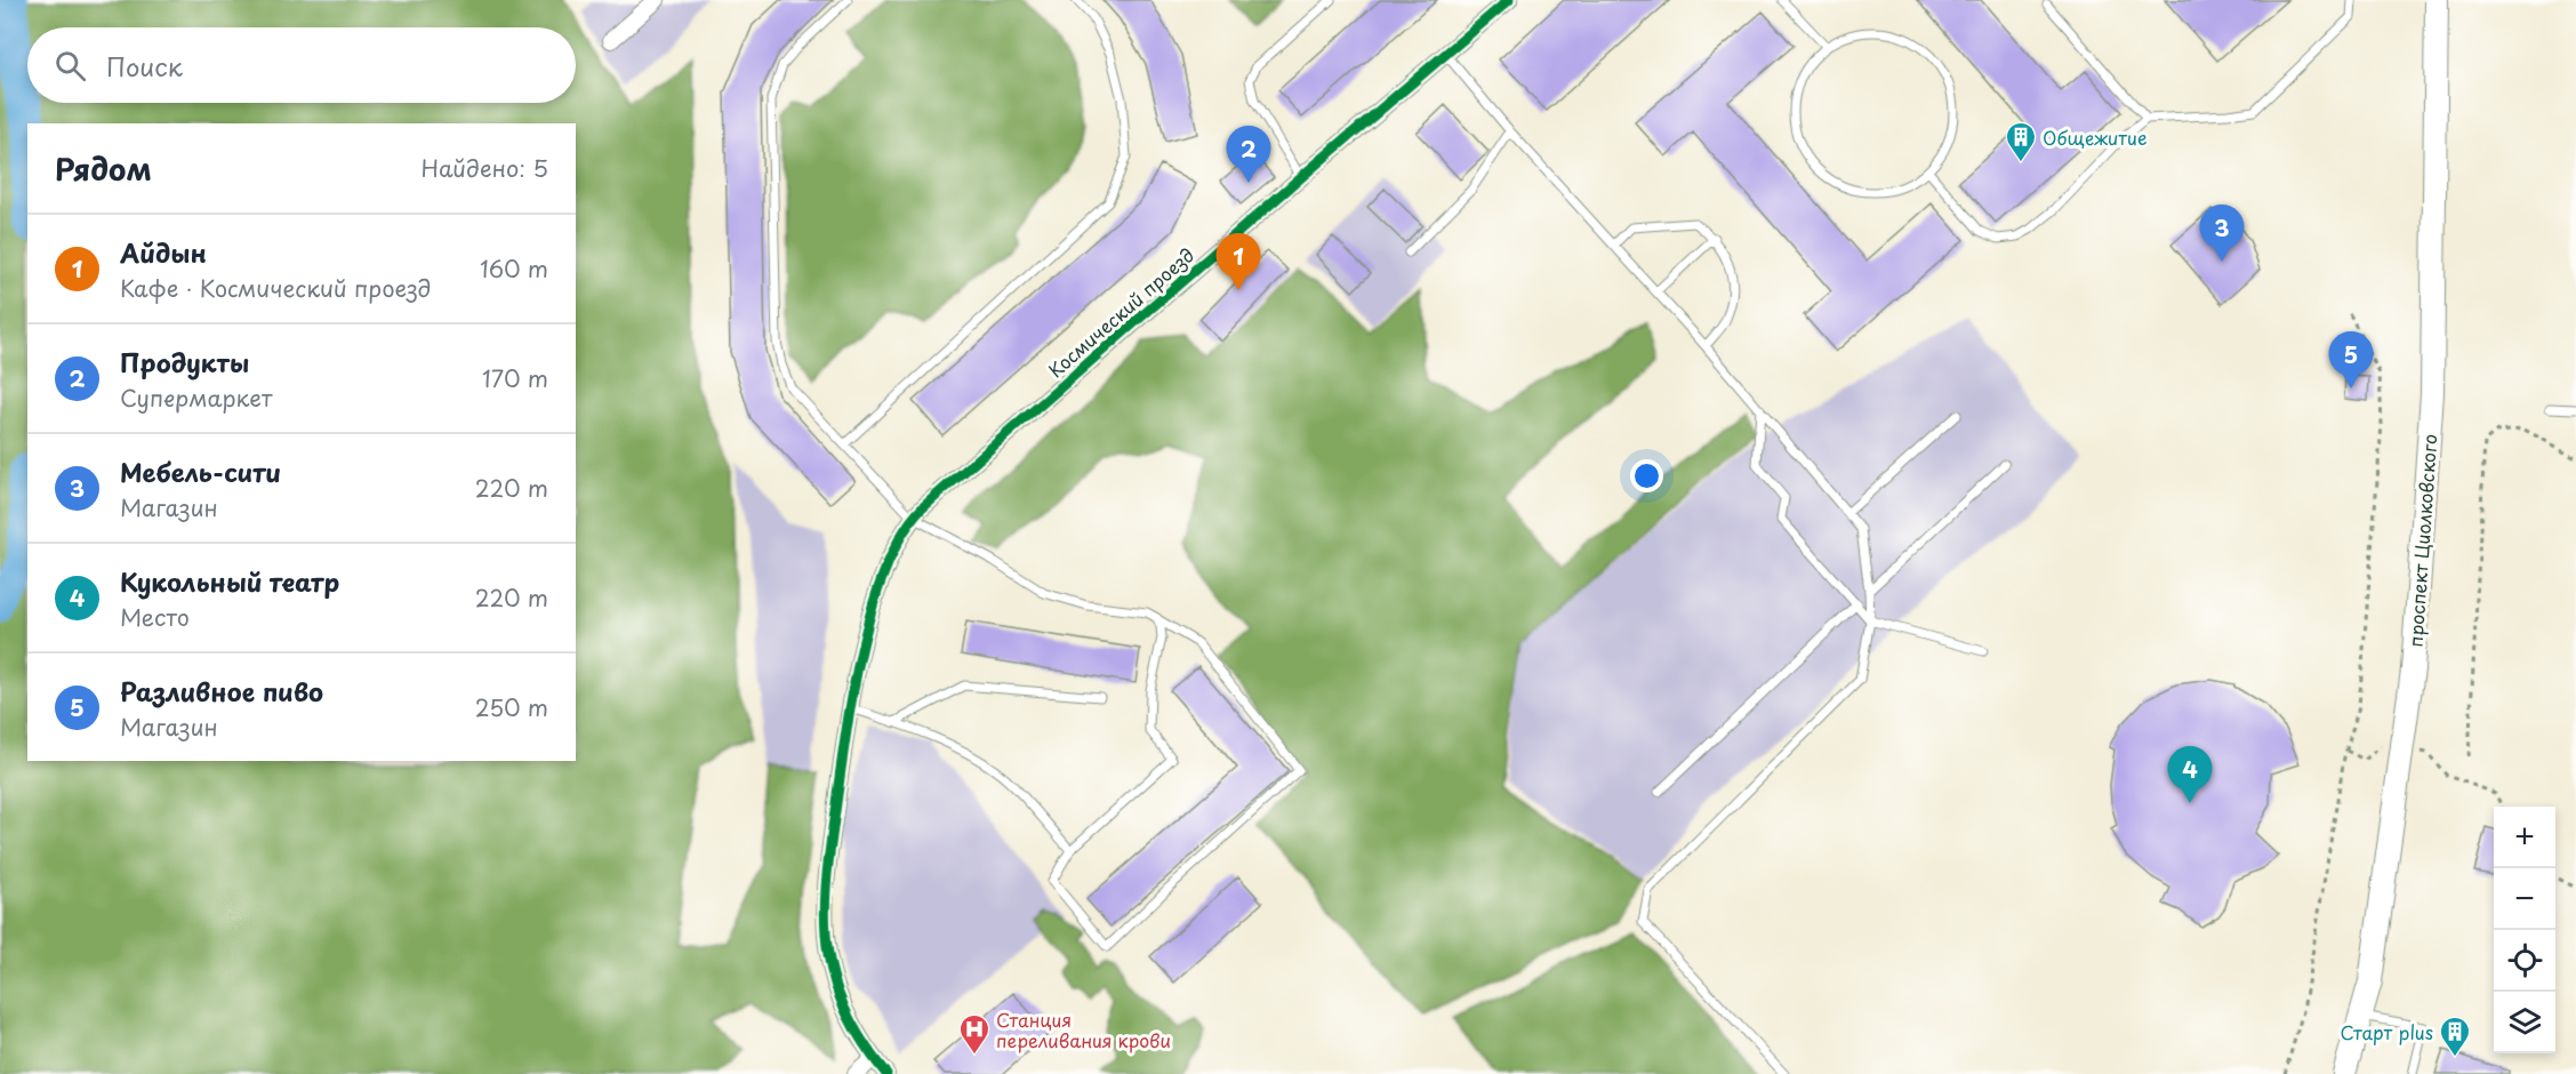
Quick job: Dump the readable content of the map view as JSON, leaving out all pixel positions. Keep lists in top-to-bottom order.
{
  "streets": {
    "main road": ["проспект Циолковского"],
    "street": ["Космический проезд"]
  },
  "places": {
    "building": ["Общежитие", "Старт plus"],
    "hospital": ["Станция переливания крови"]
  },
  "page": {
    "search": "Поиск",
    "heading": ["Рядом", "Найдено: 5"],
    "pins": [
      "2",
      "3",
      "1",
      "5",
      "4"
    ],
    "list": [
      {
        "mark": "1",
        "name": "Айдын",
        "note": "Кафе · Космический проезд",
        "value": "160 m"
      },
      {
        "mark": "2",
        "name": "Продукты",
        "note": "Супермаркет",
        "value": "170 m"
      },
      {
        "mark": "3",
        "name": "Мебель-сити",
        "note": "Магазин",
        "value": "220 m"
      },
      {
        "mark": "4",
        "name": "Кукольный театр",
        "note": "Место",
        "value": "220 m"
      },
      {
        "mark": "5",
        "name": "Разливное пиво",
        "note": "Магазин",
        "value": "250 m"
      }
    ],
    "map_buttons": ["+", "−"]
  }
}
